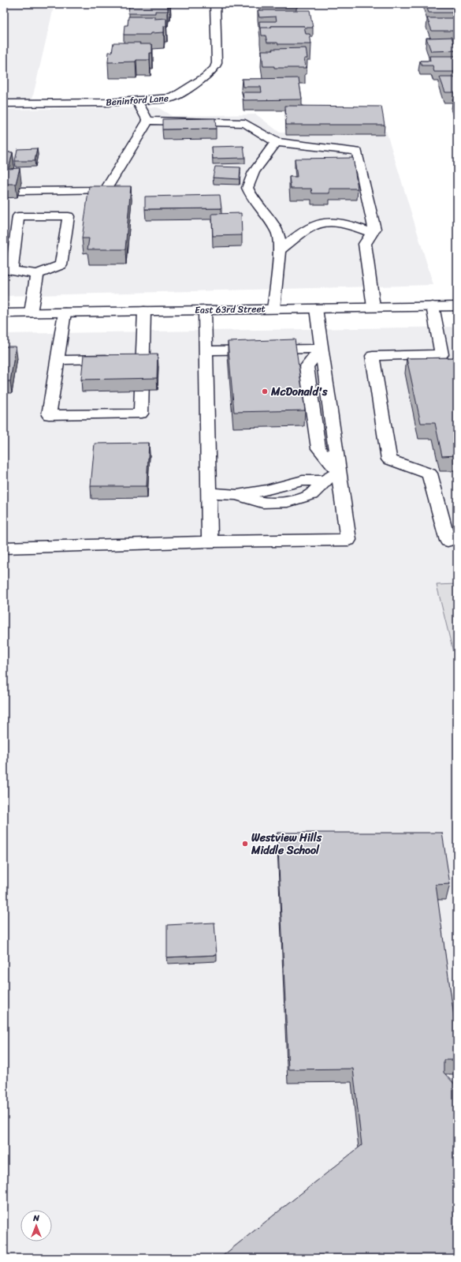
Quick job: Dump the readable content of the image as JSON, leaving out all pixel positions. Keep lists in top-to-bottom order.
{
  "streets": {
    "street": ["Beninford Lane", "East 63rd Street"]
  },
  "places": ["McDonald's", "Westview Hills Middle School"],
  "north": "top"
}
